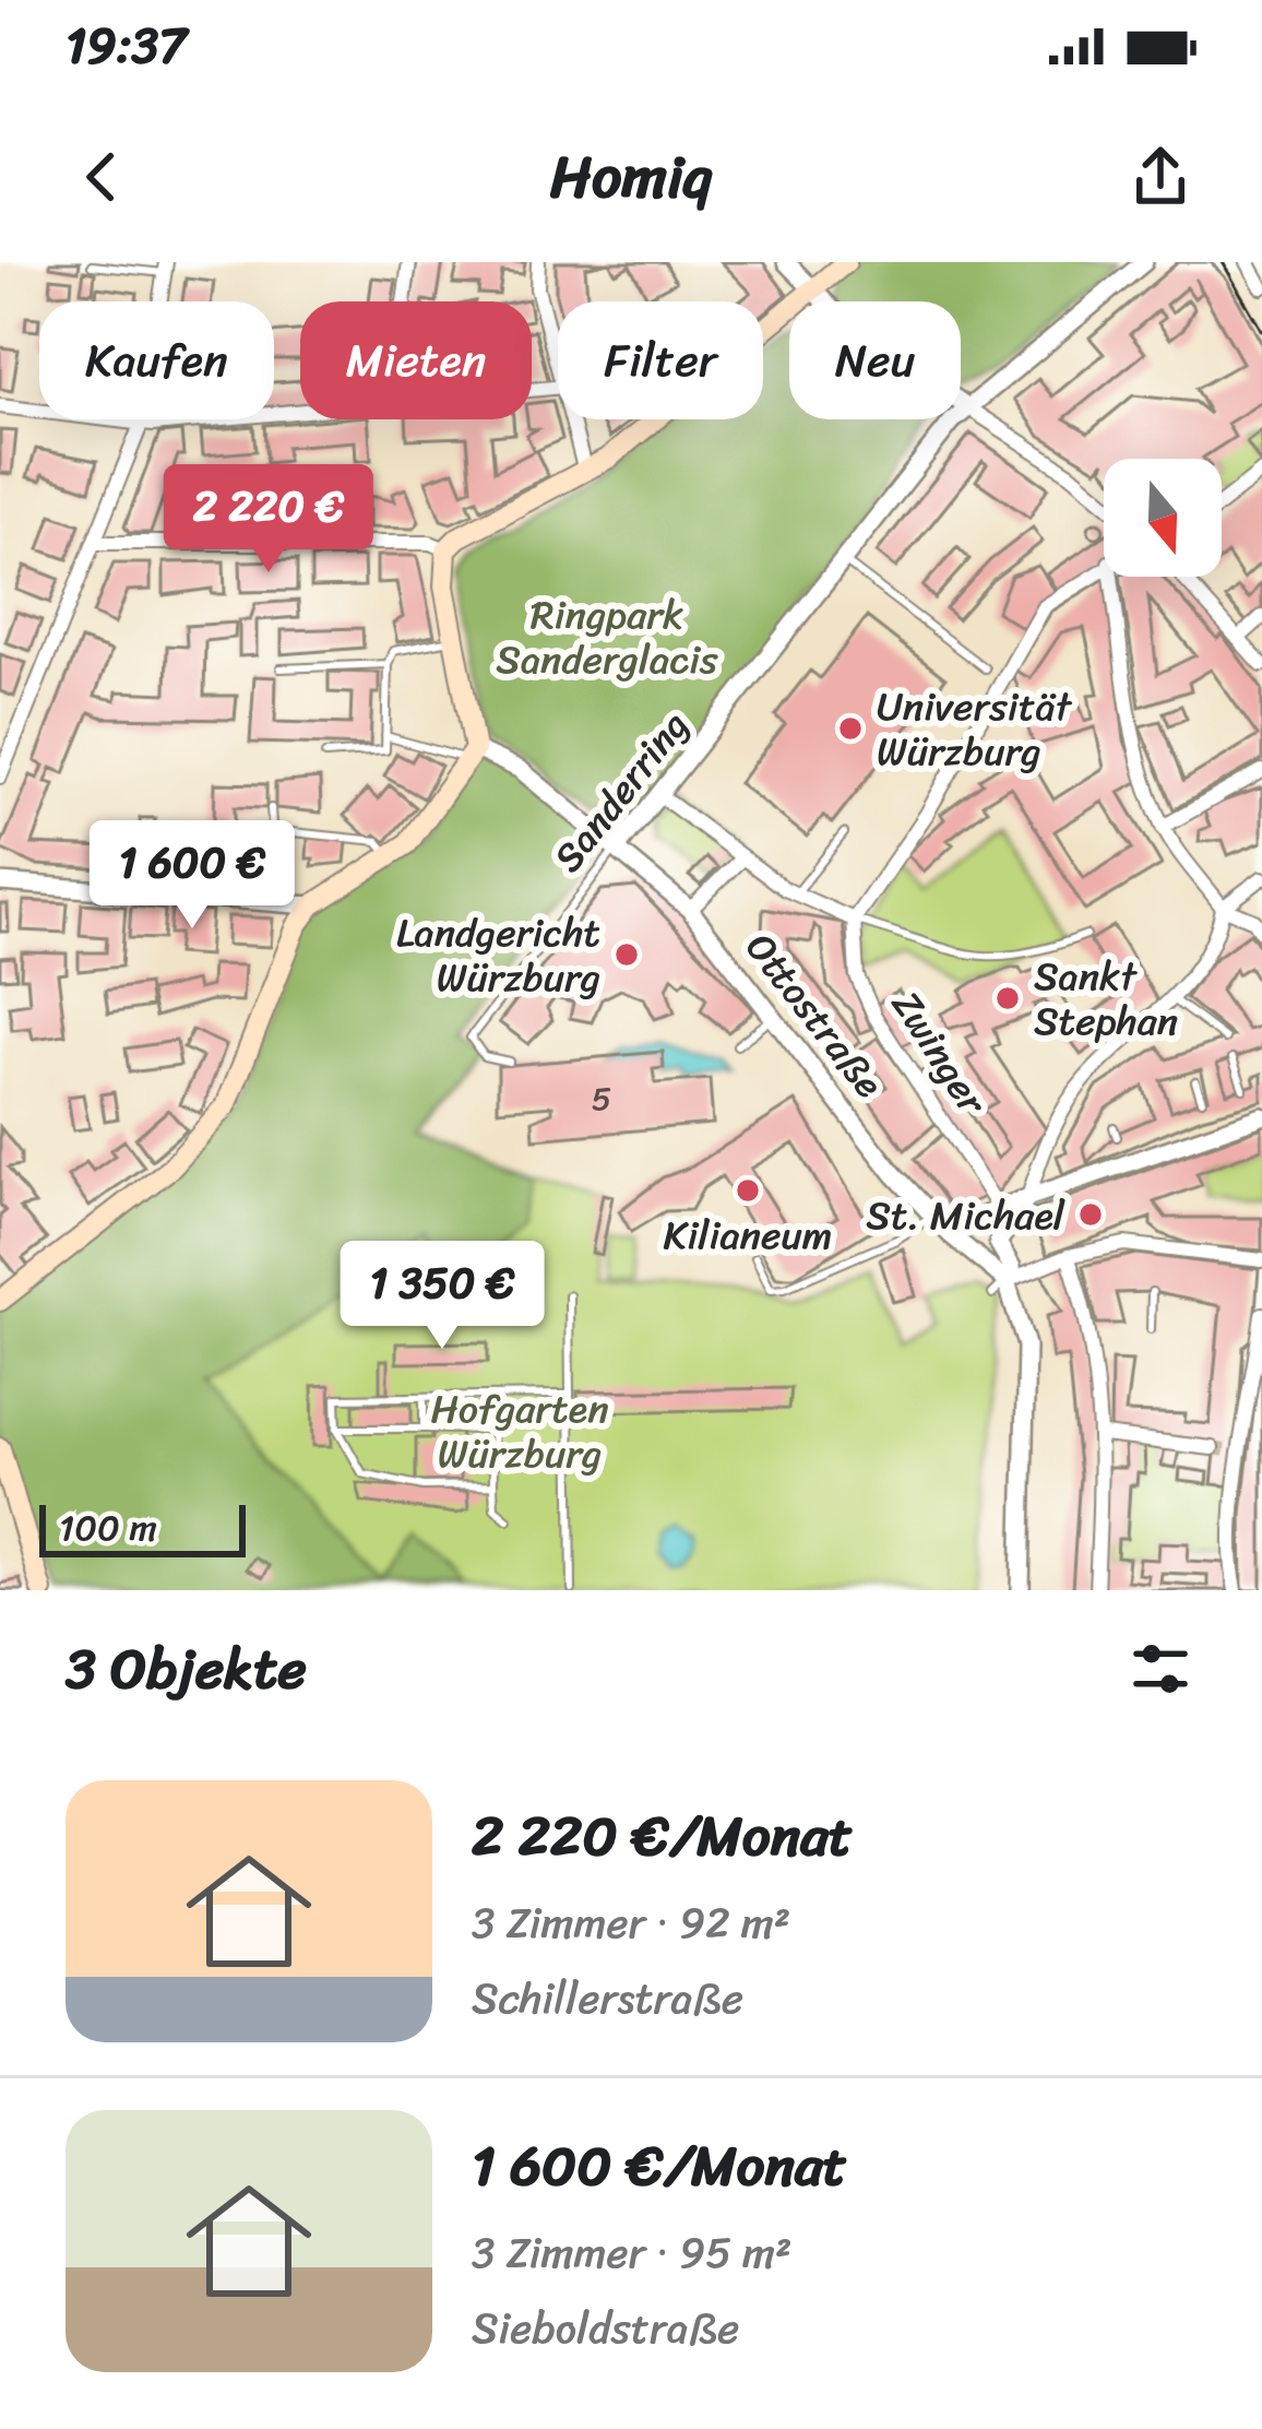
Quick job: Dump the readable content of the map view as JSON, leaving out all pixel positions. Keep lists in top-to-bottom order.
{
  "streets": {
    "street": ["Sanderring", "Ottostraße", "Zwinger"]
  },
  "crossings": [
    ["Sanderring", "Ottostraße"]
  ],
  "parks": ["Ringpark Sanderglacis", "Hofgarten Würzburg"],
  "places": [
    "Universität Würzburg",
    "Landgericht Würzburg",
    "Sankt Stephan",
    "Kilianeum",
    "St. Michael"
  ],
  "house_numbers": ["5"],
  "scale_bar": "100 m",
  "north": "bottom",
  "page": {
    "status": "19:37",
    "header": "Homiq",
    "chip": [
      "Kaufen",
      "Mieten",
      "Filter",
      "Neu"
    ],
    "price": ["2 220 €", "1 600 €", "1 350 €"],
    "scale": "100 m",
    "heading": "3 Objekte",
    "list": [
      {
        "name": "2 220 €/Monat",
        "note": "3 Zimmer · 92 m² · Schillerstraße"
      },
      {
        "name": "1 600 €/Monat",
        "note": "3 Zimmer · 95 m² · Sieboldstraße"
      }
    ]
  }
}
